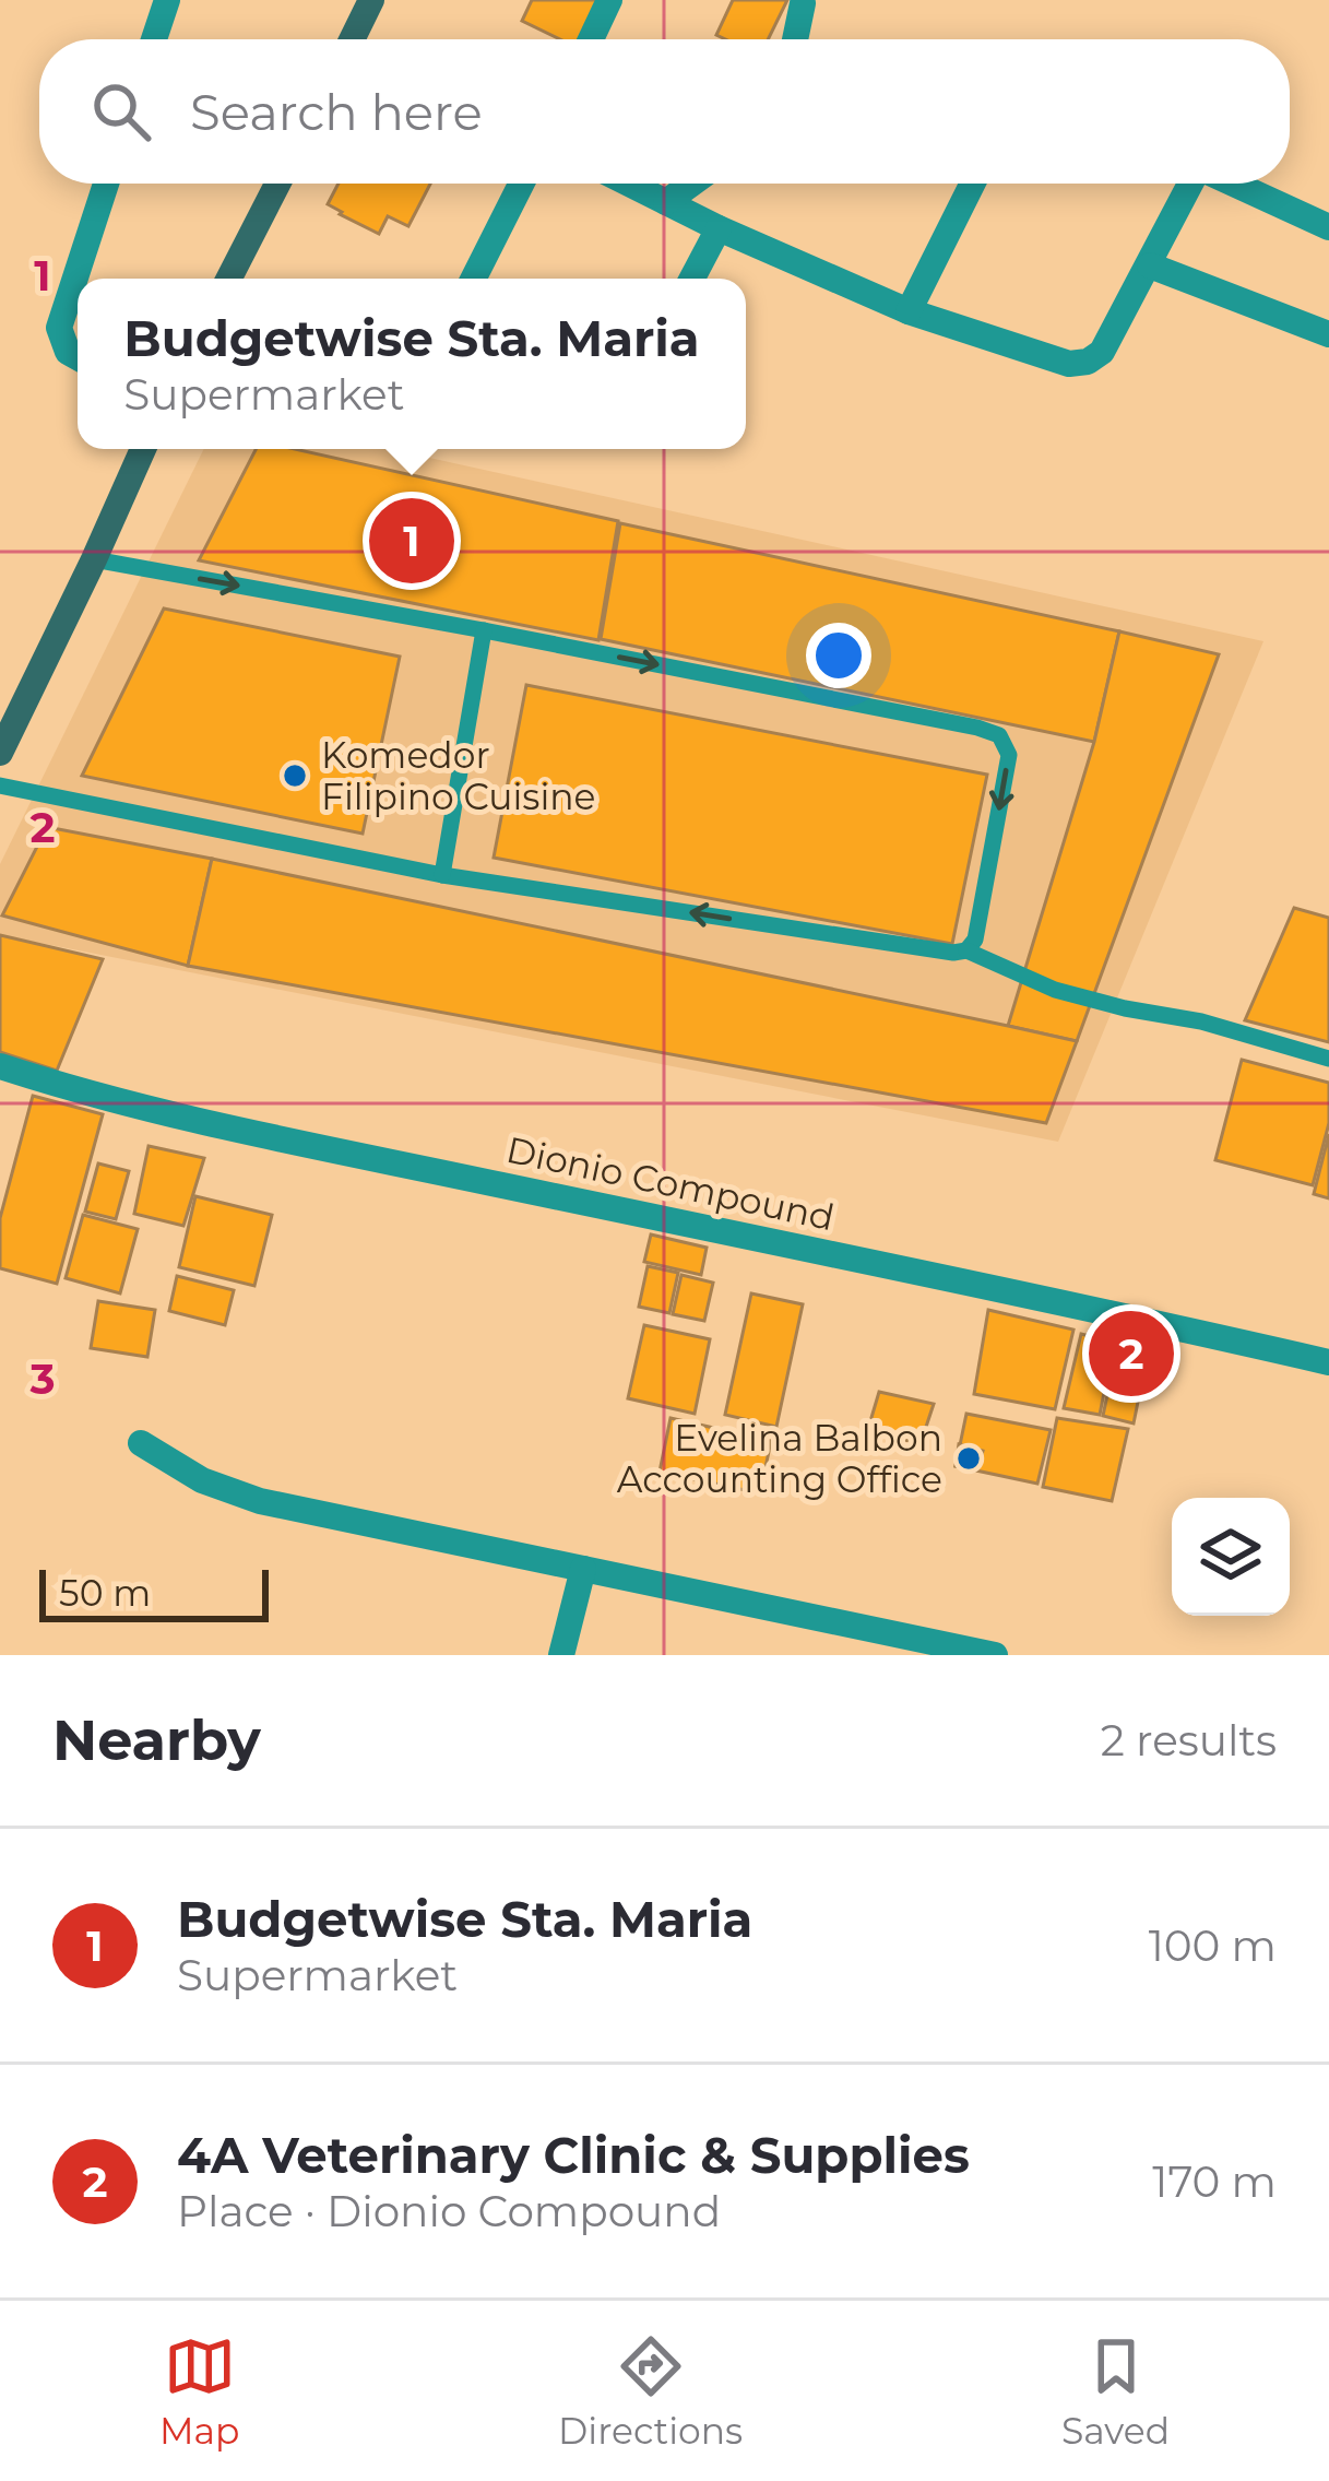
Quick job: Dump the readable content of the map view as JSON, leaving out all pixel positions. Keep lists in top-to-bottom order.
{
  "streets": {
    "street": ["Dionio Compound"]
  },
  "places": ["Komedor Filipino Cuisine", "Evelina Balbon Accounting Office"],
  "scale_bar": "50 m",
  "page": {
    "search": "Search here",
    "popup": ["Budgetwise Sta. Maria", "Supermarket"],
    "pins": ["1", "2"],
    "scale": "50 m",
    "heading": ["Nearby", "2 results"],
    "list": [
      {
        "mark": "1",
        "name": "Budgetwise Sta. Maria",
        "note": "Supermarket",
        "value": "100 m"
      },
      {
        "mark": "2",
        "name": "4A Veterinary Clinic & Supplies",
        "note": "Place · Dionio Compound",
        "value": "170 m"
      }
    ],
    "nav": ["Map", "Directions", "Saved"]
  },
  "grid": {
    "rows": ["1", "2", "3"]
  }
}
